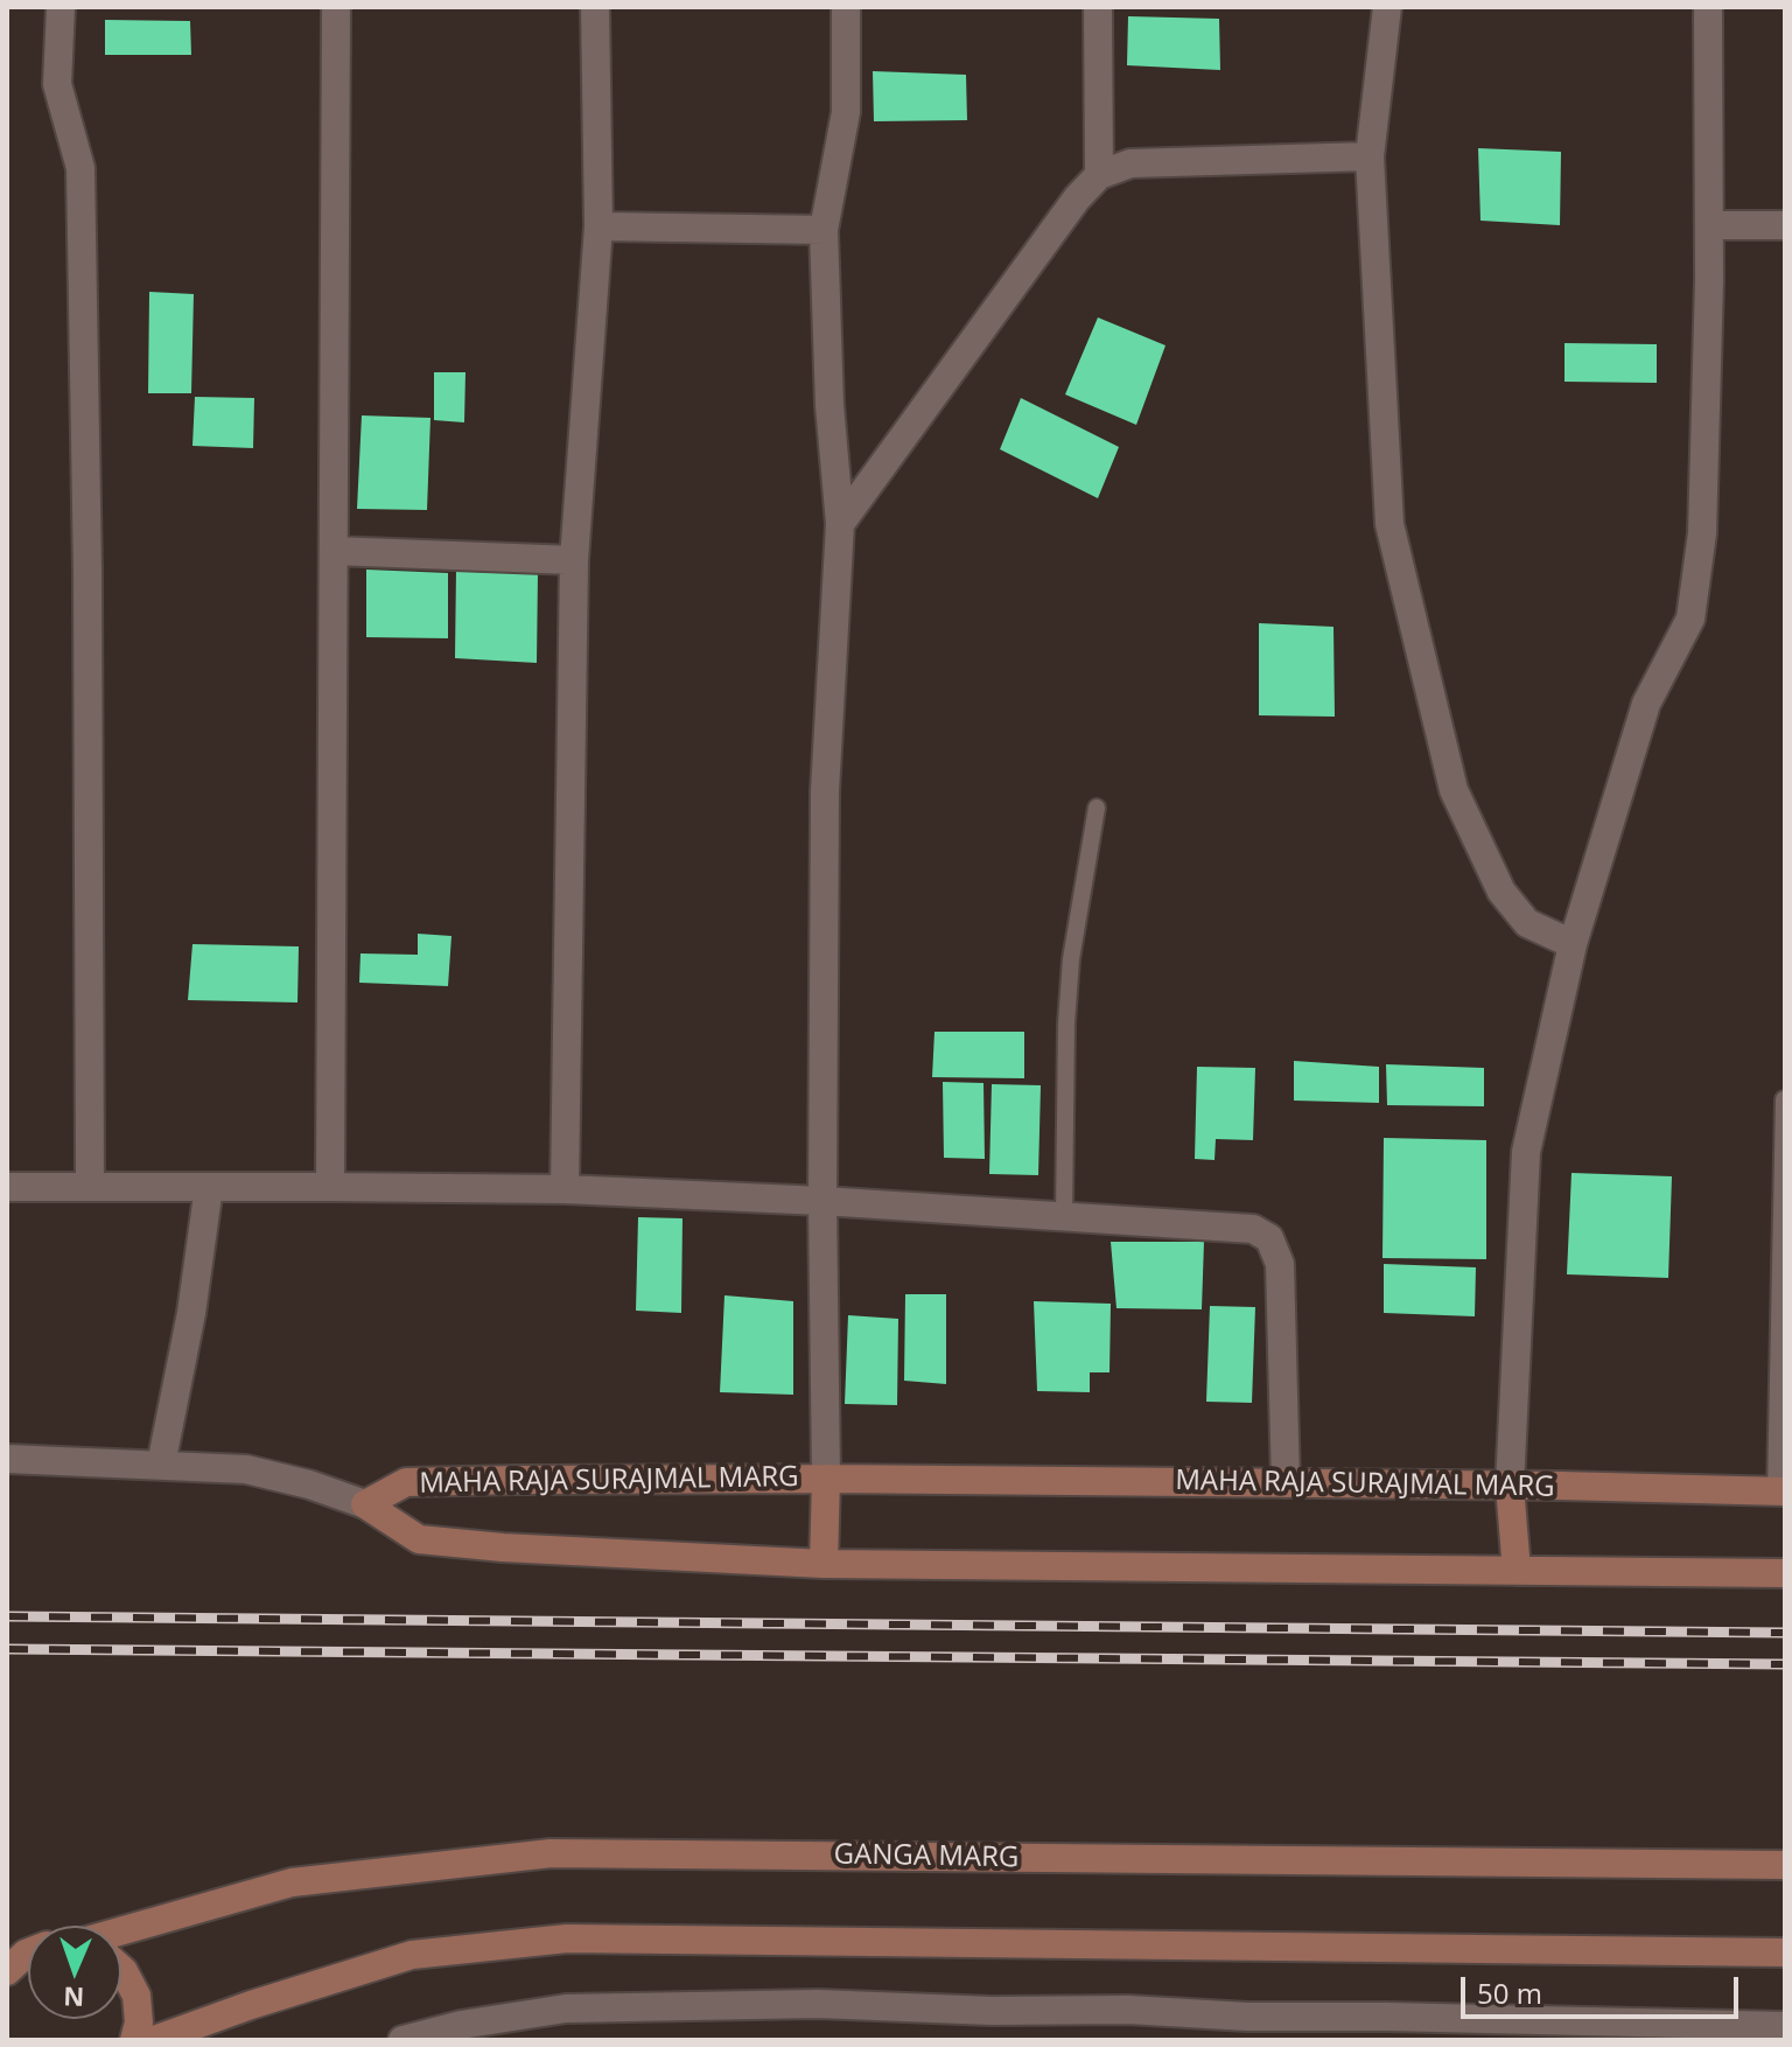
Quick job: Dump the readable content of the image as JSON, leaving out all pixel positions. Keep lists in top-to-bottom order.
{
  "streets": {
    "street": ["MAHA RAJA SURAJMAL MARG", "GANGA MARG"]
  },
  "scale_bar": "50 m",
  "north": "bottom"
}
